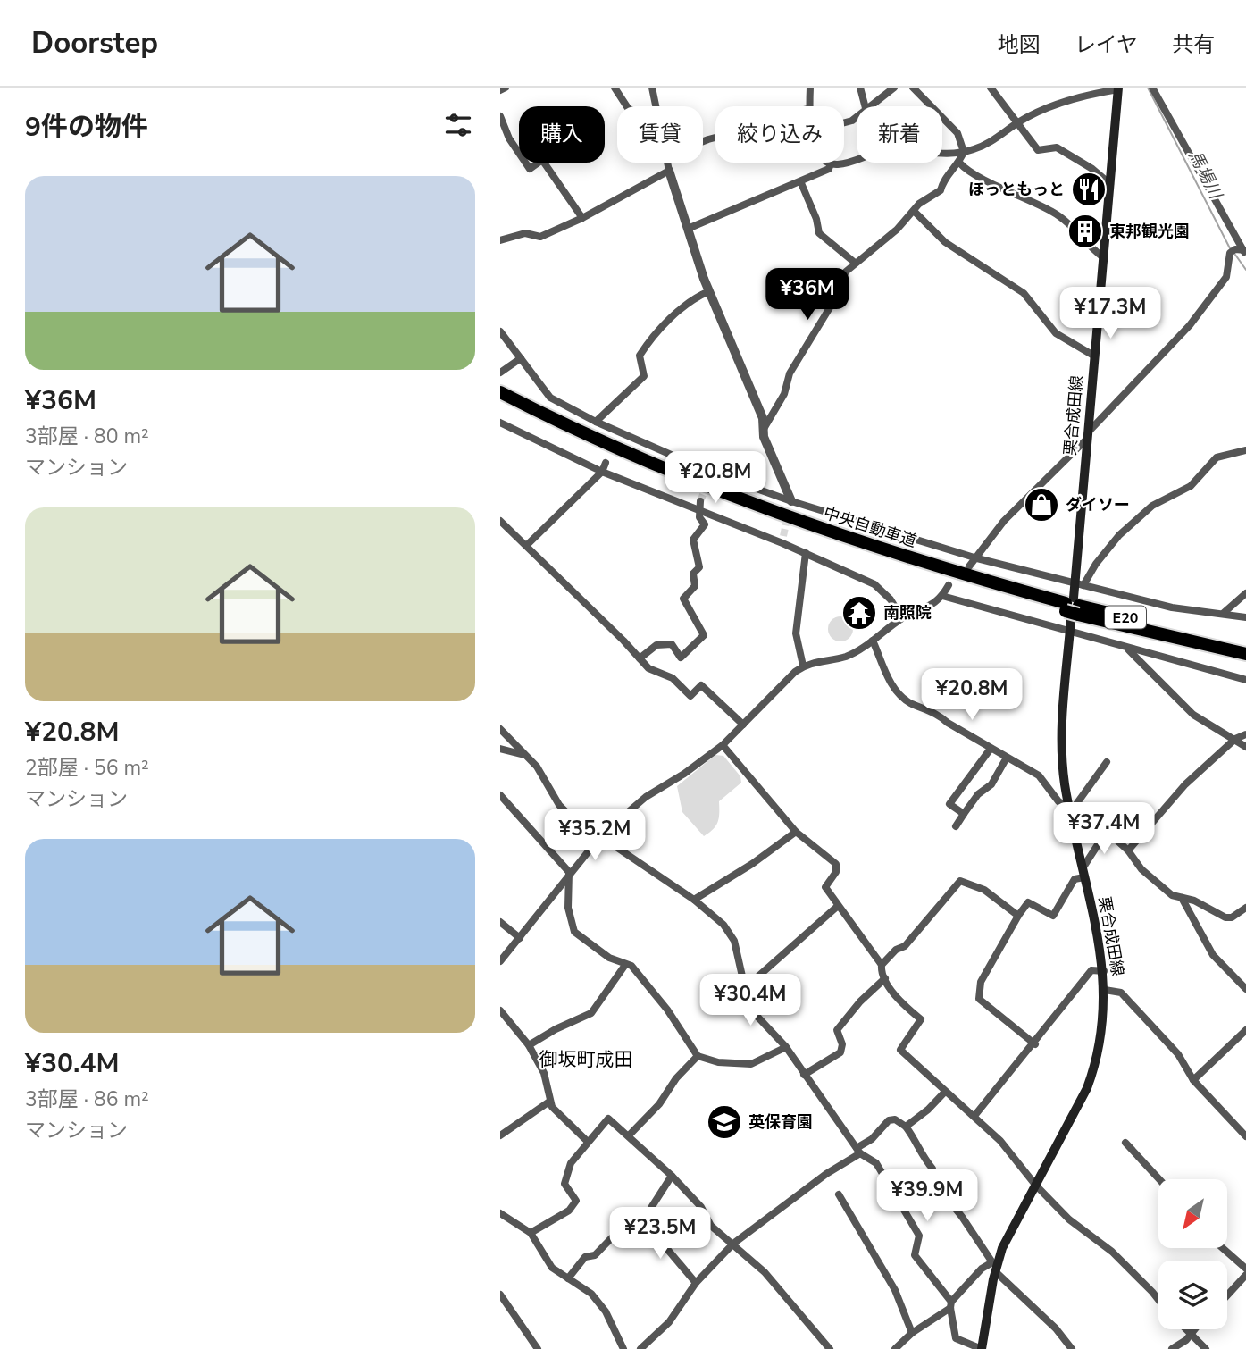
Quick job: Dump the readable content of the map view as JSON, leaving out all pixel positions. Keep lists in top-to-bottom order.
{
  "streets": {
    "highway": ["中央自動車道", "E20"],
    "main road": ["栗合成田線"]
  },
  "crossings": [
    ["栗合成田線", "中央自動車道"]
  ],
  "districts": ["御坂町成田"],
  "water": ["馬場川"],
  "places": {
    "restaurant": ["ほっともっと"],
    "building": ["東邦観光園"],
    "shop": ["ダイソー"],
    "temple": ["南照院"],
    "school or university": ["英保育園"]
  },
  "north": "bottom left",
  "page": {
    "header": "Doorstep",
    "nav": ["地図", "レイヤ", "共有"],
    "heading": "9件の物件",
    "chip": [
      "購入",
      "賃貸",
      "絞り込み",
      "新着"
    ],
    "list": [
      {
        "name": "¥36M",
        "note": "3部屋 · 80 m² · マンション"
      },
      {
        "name": "¥20.8M",
        "note": "2部屋 · 56 m² · マンション"
      },
      {
        "name": "¥30.4M",
        "note": "3部屋 · 86 m² · マンション"
      }
    ],
    "price": [
      "¥36M",
      "¥17.3M",
      "¥20.8M",
      "¥20.8M",
      "¥37.4M",
      "¥35.2M",
      "¥30.4M",
      "¥39.9M",
      "¥23.5M"
    ]
  }
}
